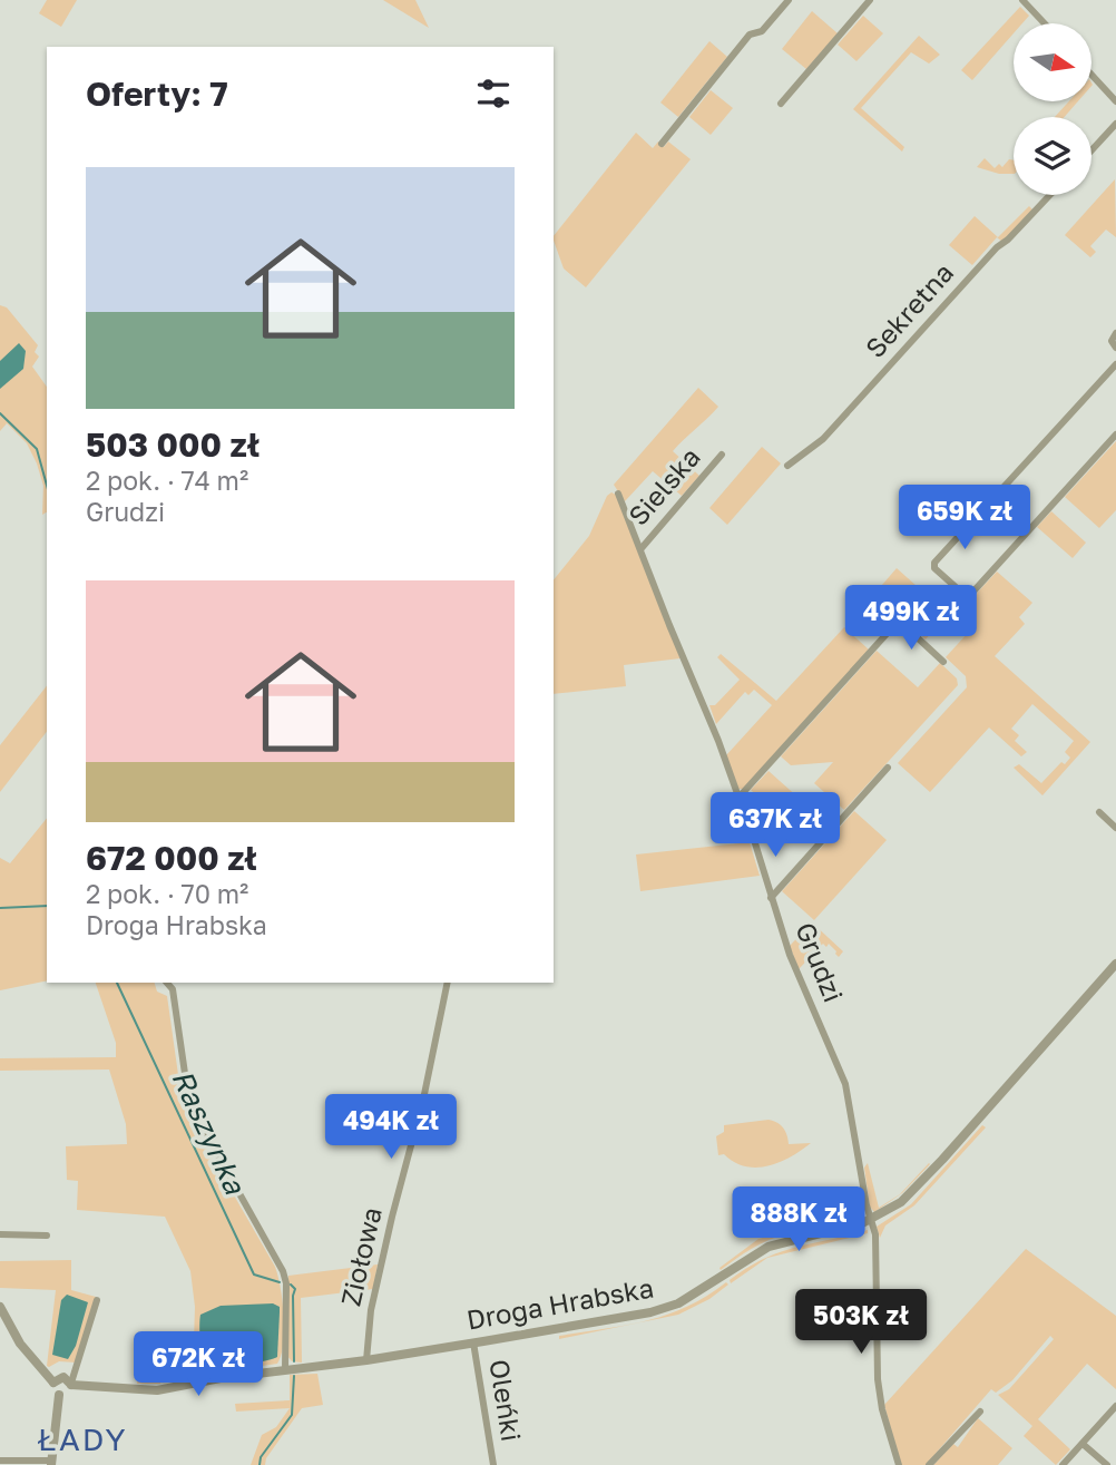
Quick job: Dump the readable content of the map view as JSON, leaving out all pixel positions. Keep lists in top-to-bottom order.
{
  "streets": {
    "street": [
      "Sekretna",
      "Sielska",
      "Grudzi",
      "Ziołowa",
      "Droga Hrabska",
      "Oleńki"
    ]
  },
  "crossings": [
    ["Sielska", "Grudzi"],
    ["Grudzi", "Droga Hrabska"],
    ["Ziołowa", "Droga Hrabska"],
    ["Droga Hrabska", "Oleńki"]
  ],
  "districts": ["ŁADY"],
  "water": ["Raszynka"],
  "north": "right",
  "page": {
    "heading": "Oferty: 7",
    "list": [
      {
        "name": "503 000 zł",
        "note": "2 pok. · 74 m² · Grudzi"
      },
      {
        "name": "672 000 zł",
        "note": "2 pok. · 70 m² · Droga Hrabska"
      }
    ],
    "price": [
      "659K zł",
      "499K zł",
      "637K zł",
      "494K zł",
      "888K zł",
      "503K zł",
      "672K zł"
    ]
  }
}
